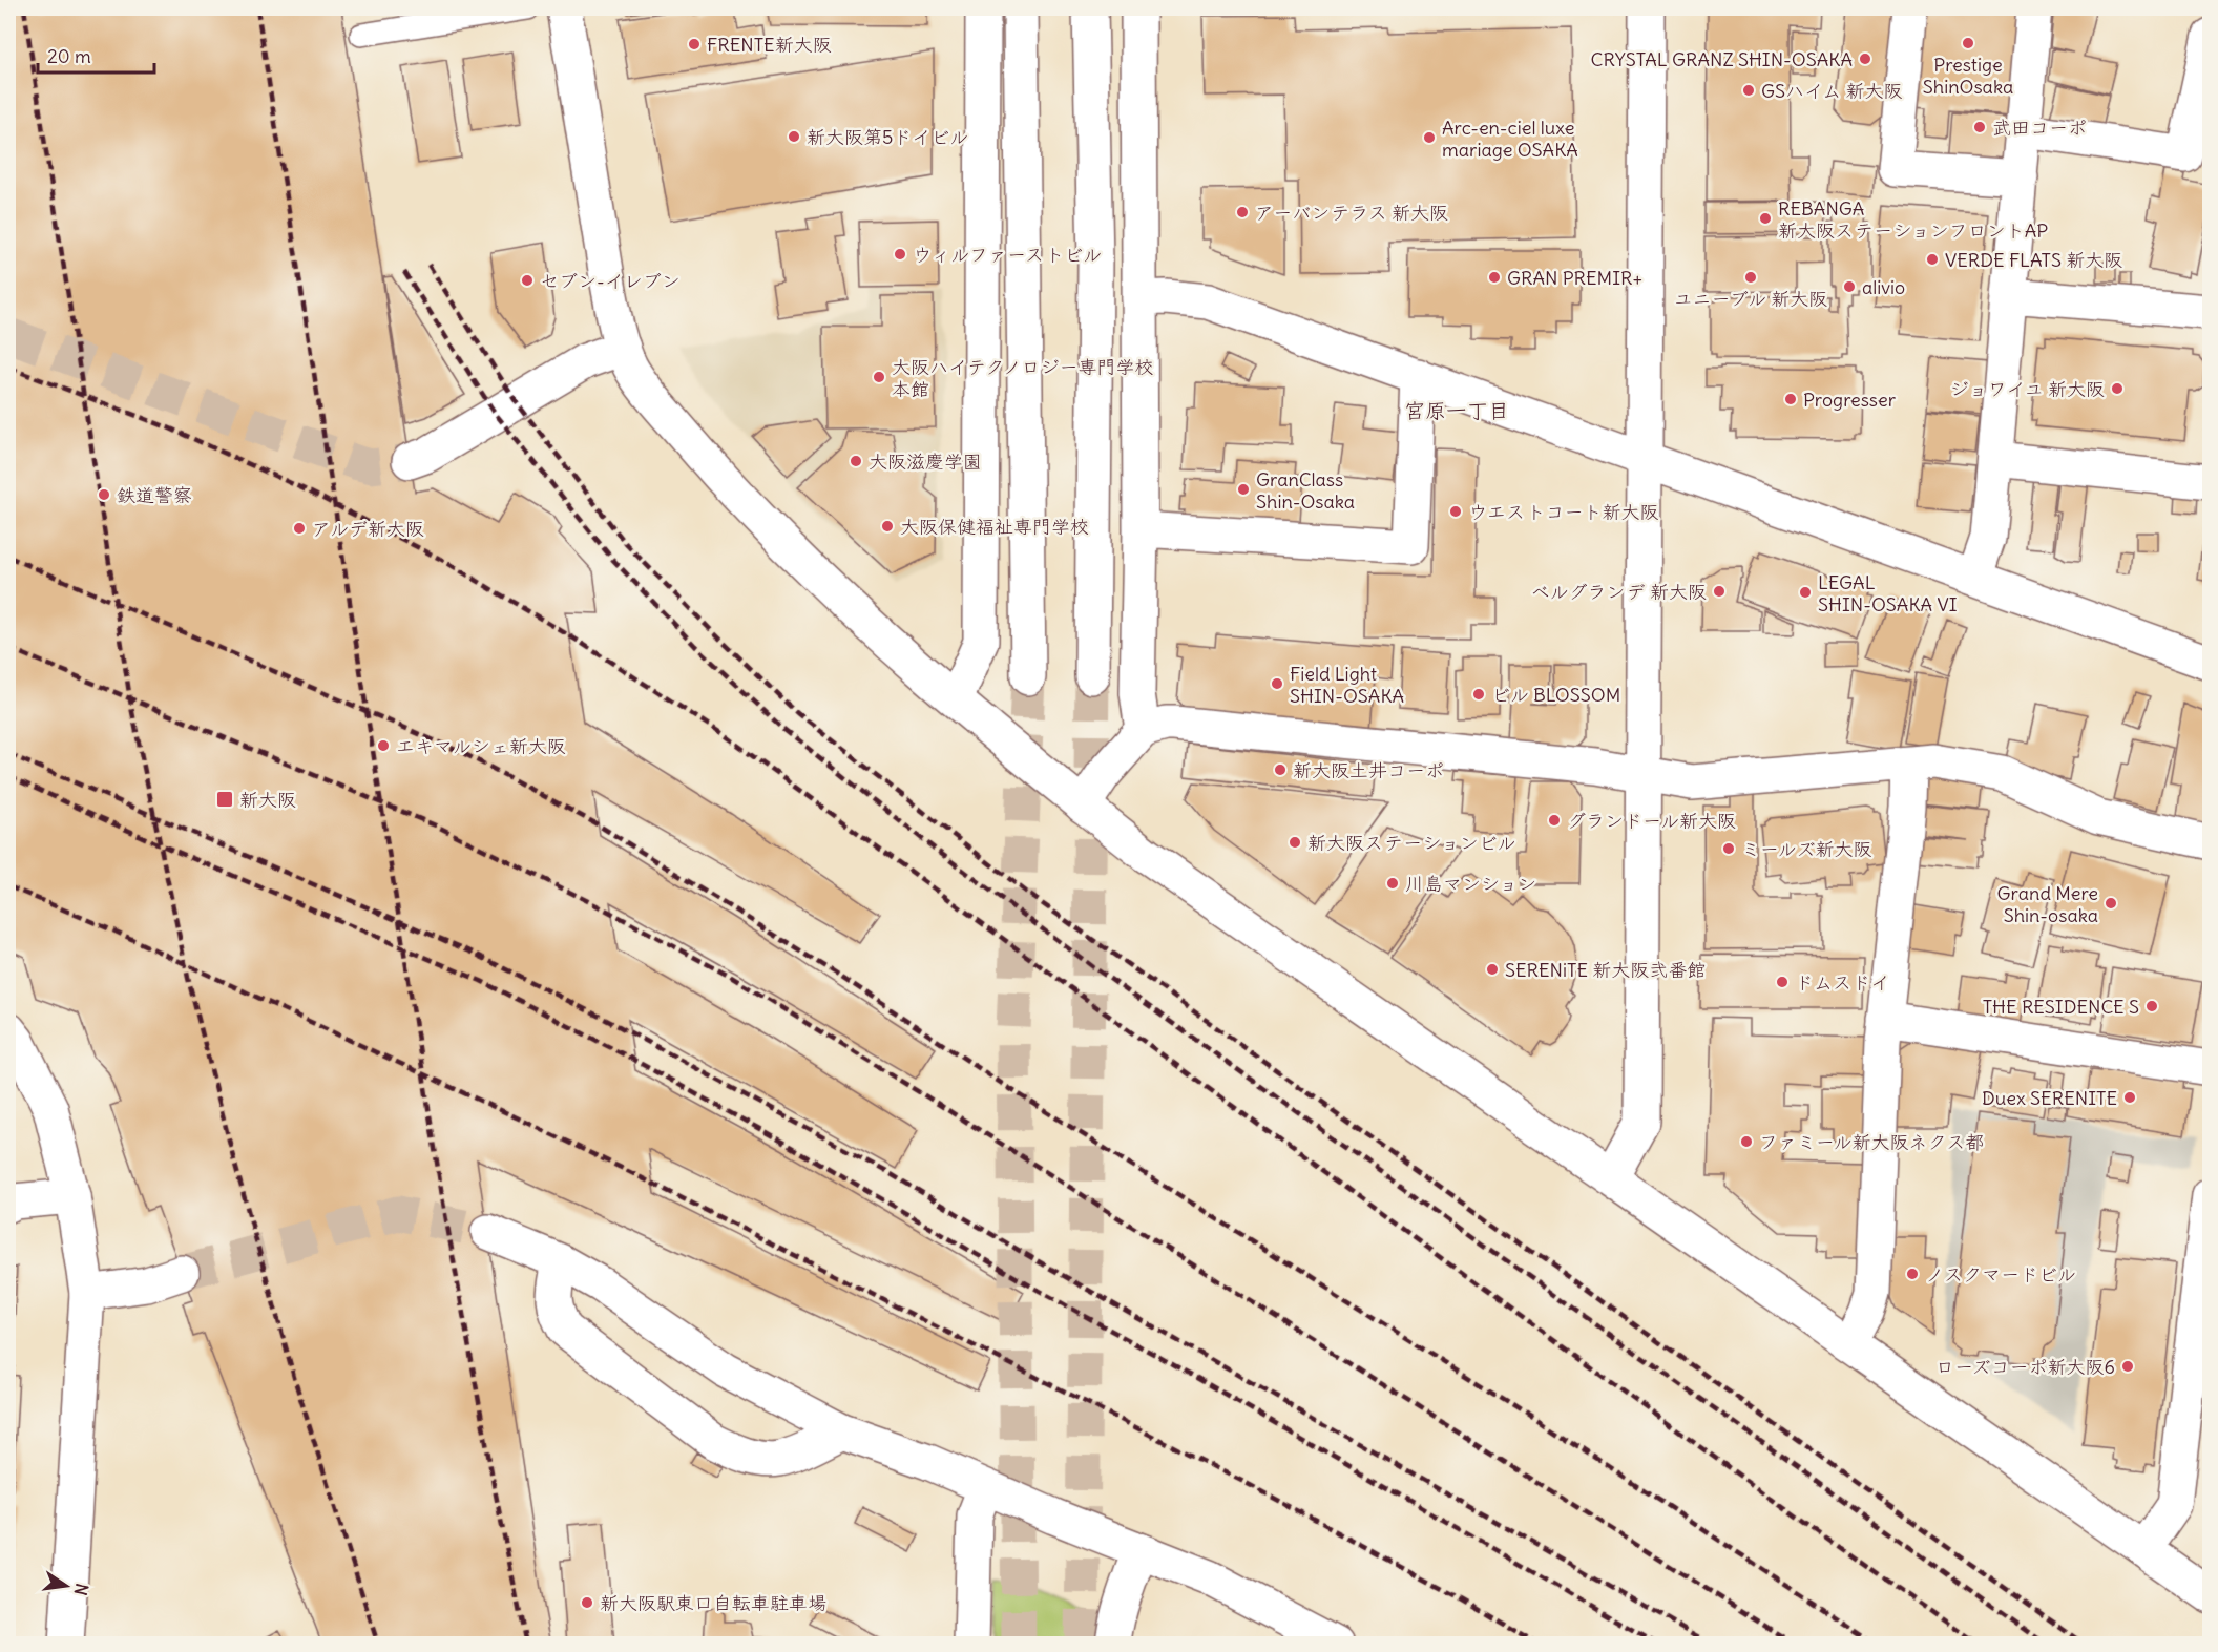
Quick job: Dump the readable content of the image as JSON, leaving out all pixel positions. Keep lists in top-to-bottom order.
{
  "districts": ["宮原一丁目"],
  "places": {
    "other": [
      "Prestige ShinOsaka",
      "FRENTE新大阪",
      "CRYSTAL GRANZ SHIN-OSAKA",
      "GSハイム 新大阪",
      "武田コーポ",
      "新大阪第5ドイビル",
      "Arc-en-ciel luxe mariage OSAKA",
      "アーバンテラス 新大阪",
      "REBANGA 新大阪ステーションフロントAP",
      "ウィルファーストビル",
      "VERDE FLATS 新大阪",
      "GRAN PREMIR+",
      "ユニーブル 新大阪",
      "セブン-イレブン",
      "alivio",
      "大阪ハイテクノロジー専門学校 本館",
      "ジョワイユ 新大阪",
      "Progresser",
      "大阪滋慶学園",
      "GranClass Shin-Osaka",
      "鉄道警察",
      "ウエストコート新大阪",
      "大阪保健福祉専門学校",
      "アルデ新大阪",
      "ベルグランデ 新大阪",
      "LEGAL SHIN-OSAKA VI",
      "Field Light SHIN-OSAKA",
      "ビル BLOSSOM",
      "エキマルシェ新大阪",
      "新大阪土井コーポ",
      "グランドール新大阪",
      "新大阪ステーションビル",
      "ミールズ新大阪",
      "川島マンション",
      "Grand Mere Shin-osaka",
      "SERENiTE 新大阪弐番館",
      "ドムスドイ",
      "THE RESIDENCE S",
      "Duex SERENITE",
      "ファミール新大阪ネクス都",
      "ノスクマードビル",
      "ローズコーポ新大阪6",
      "新大阪駅東口自転車駐車場"
    ],
    "transit": ["新大阪"]
  },
  "scale_bar": "20 m",
  "north": "right"
}
